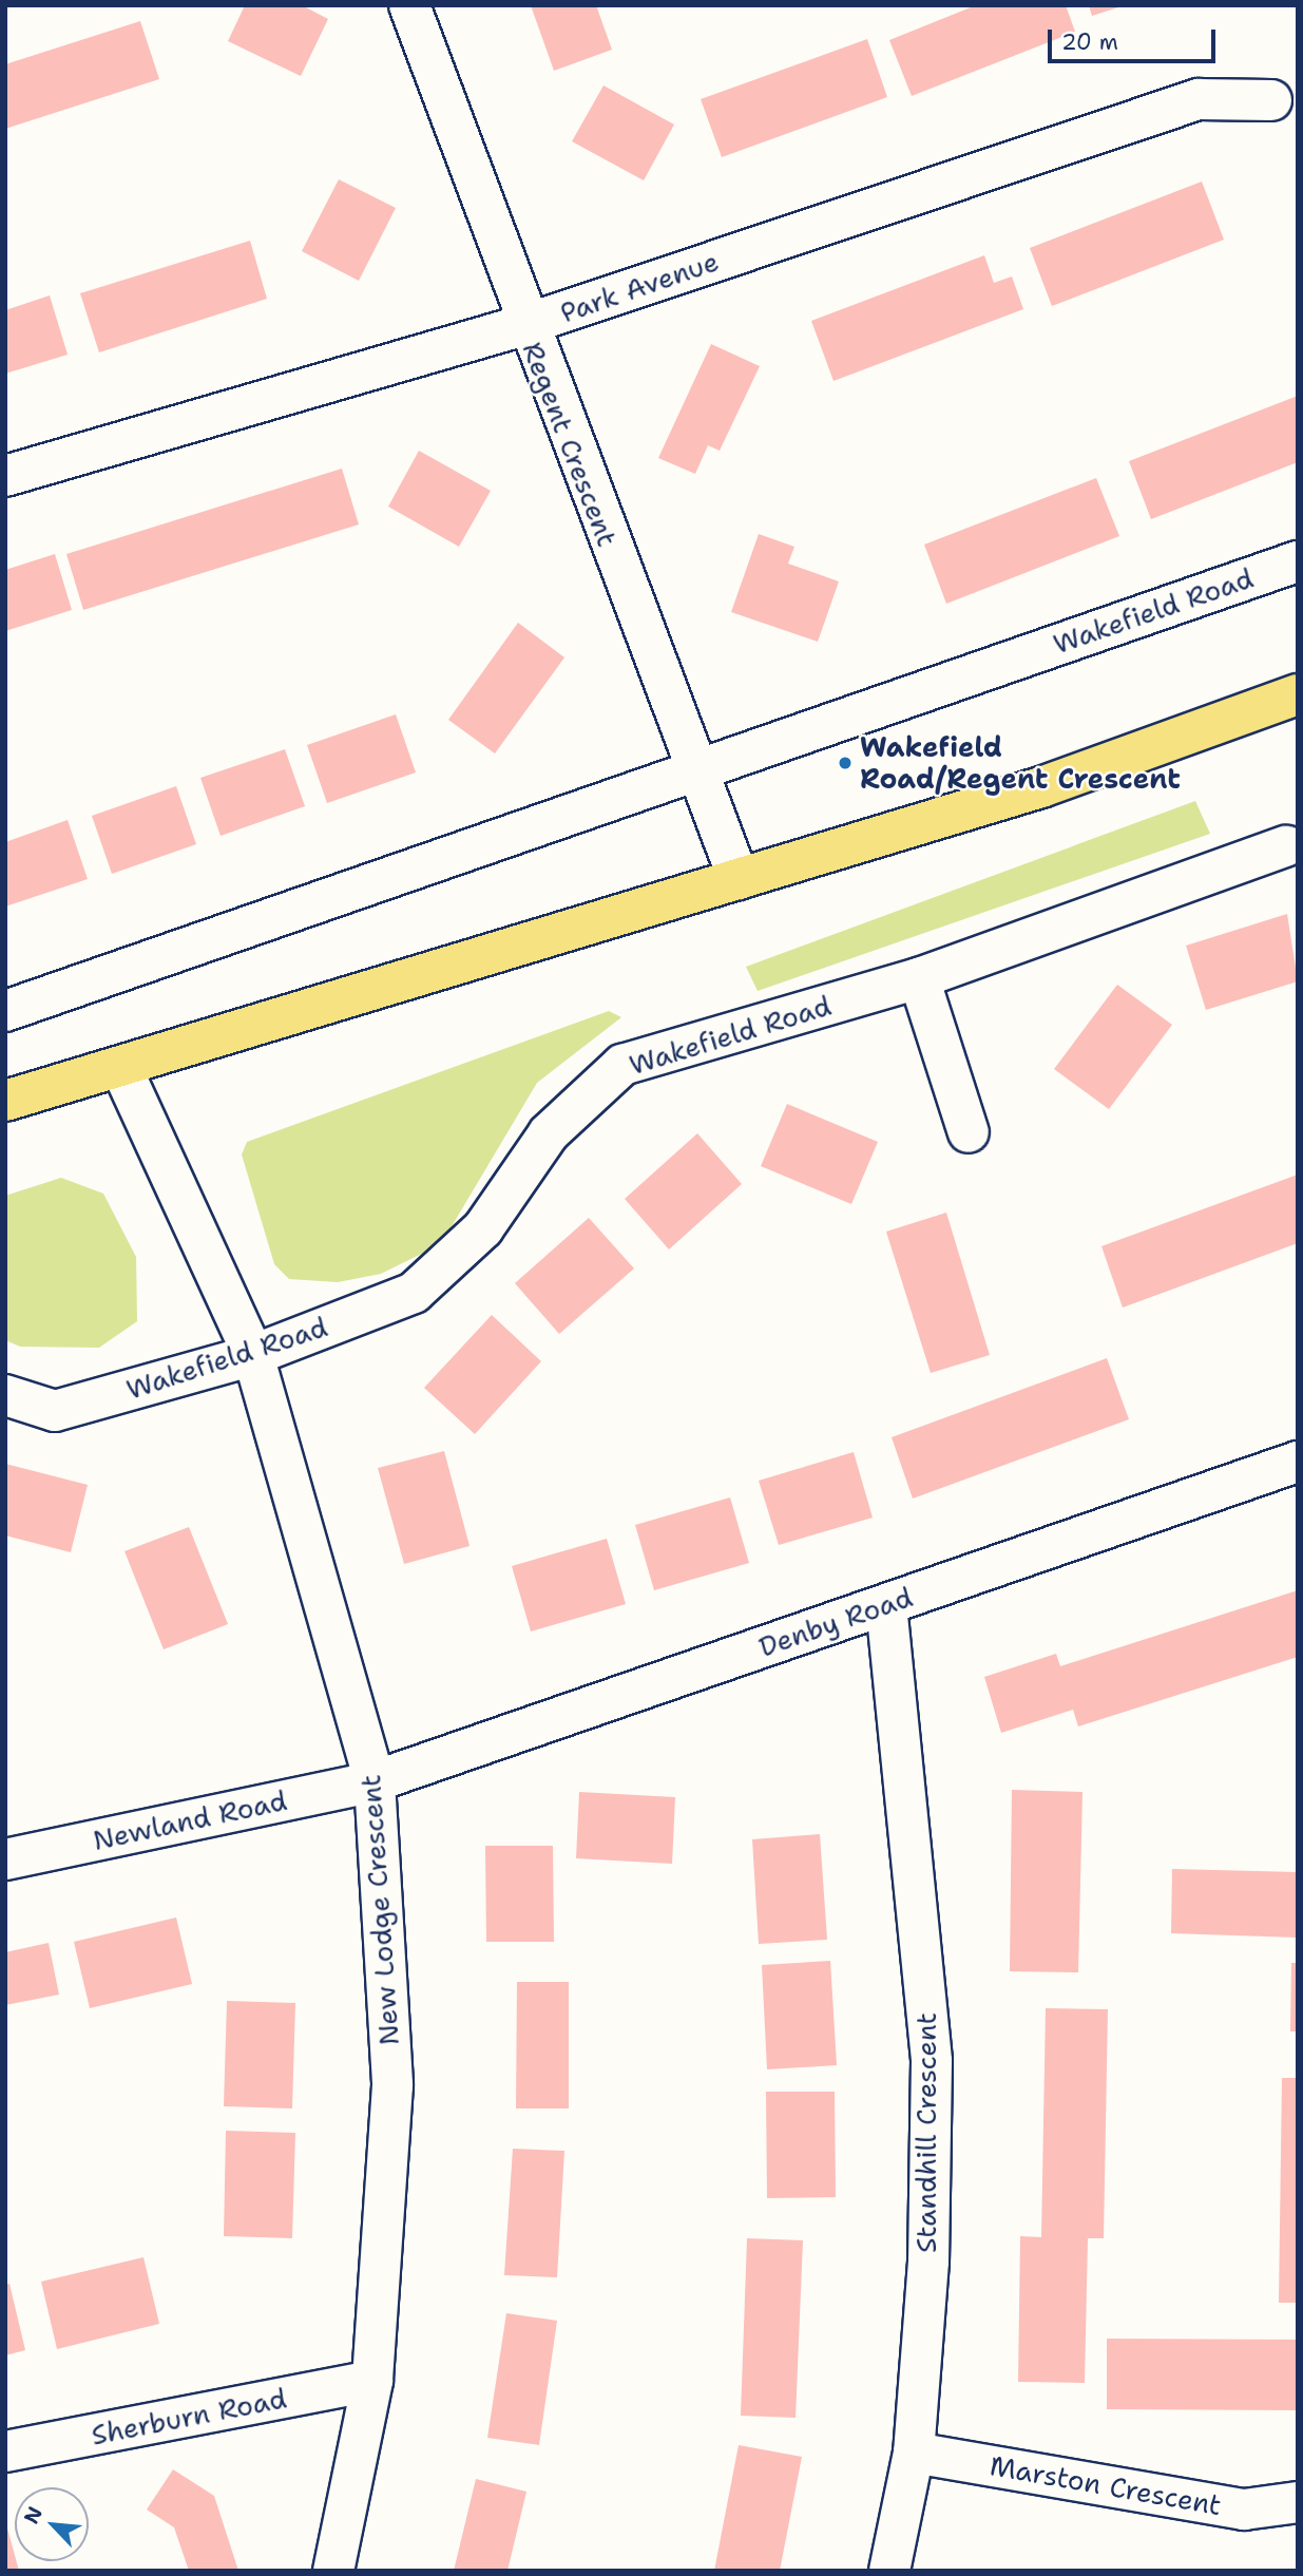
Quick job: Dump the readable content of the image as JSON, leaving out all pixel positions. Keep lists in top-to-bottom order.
{
  "streets": {
    "street": [
      "Park Avenue",
      "Regent Crescent",
      "Wakefield Road",
      "Denby Road",
      "Newland Road",
      "New Lodge Crescent",
      "Standhill Crescent",
      "Sherburn Road",
      "Marston Crescent"
    ]
  },
  "crossings": [
    ["Park Avenue", "Regent Crescent"],
    ["Regent Crescent", "Wakefield Road"],
    ["Wakefield Road", "New Lodge Crescent"],
    ["Denby Road", "Newland Road"],
    ["Denby Road", "New Lodge Crescent"],
    ["Denby Road", "Standhill Crescent"],
    ["Newland Road", "New Lodge Crescent"],
    ["New Lodge Crescent", "Sherburn Road"],
    ["Standhill Crescent", "Marston Crescent"]
  ],
  "places": ["Wakefield Road/Regent Crescent"],
  "scale_bar": "20 m",
  "north": "top left"
}
